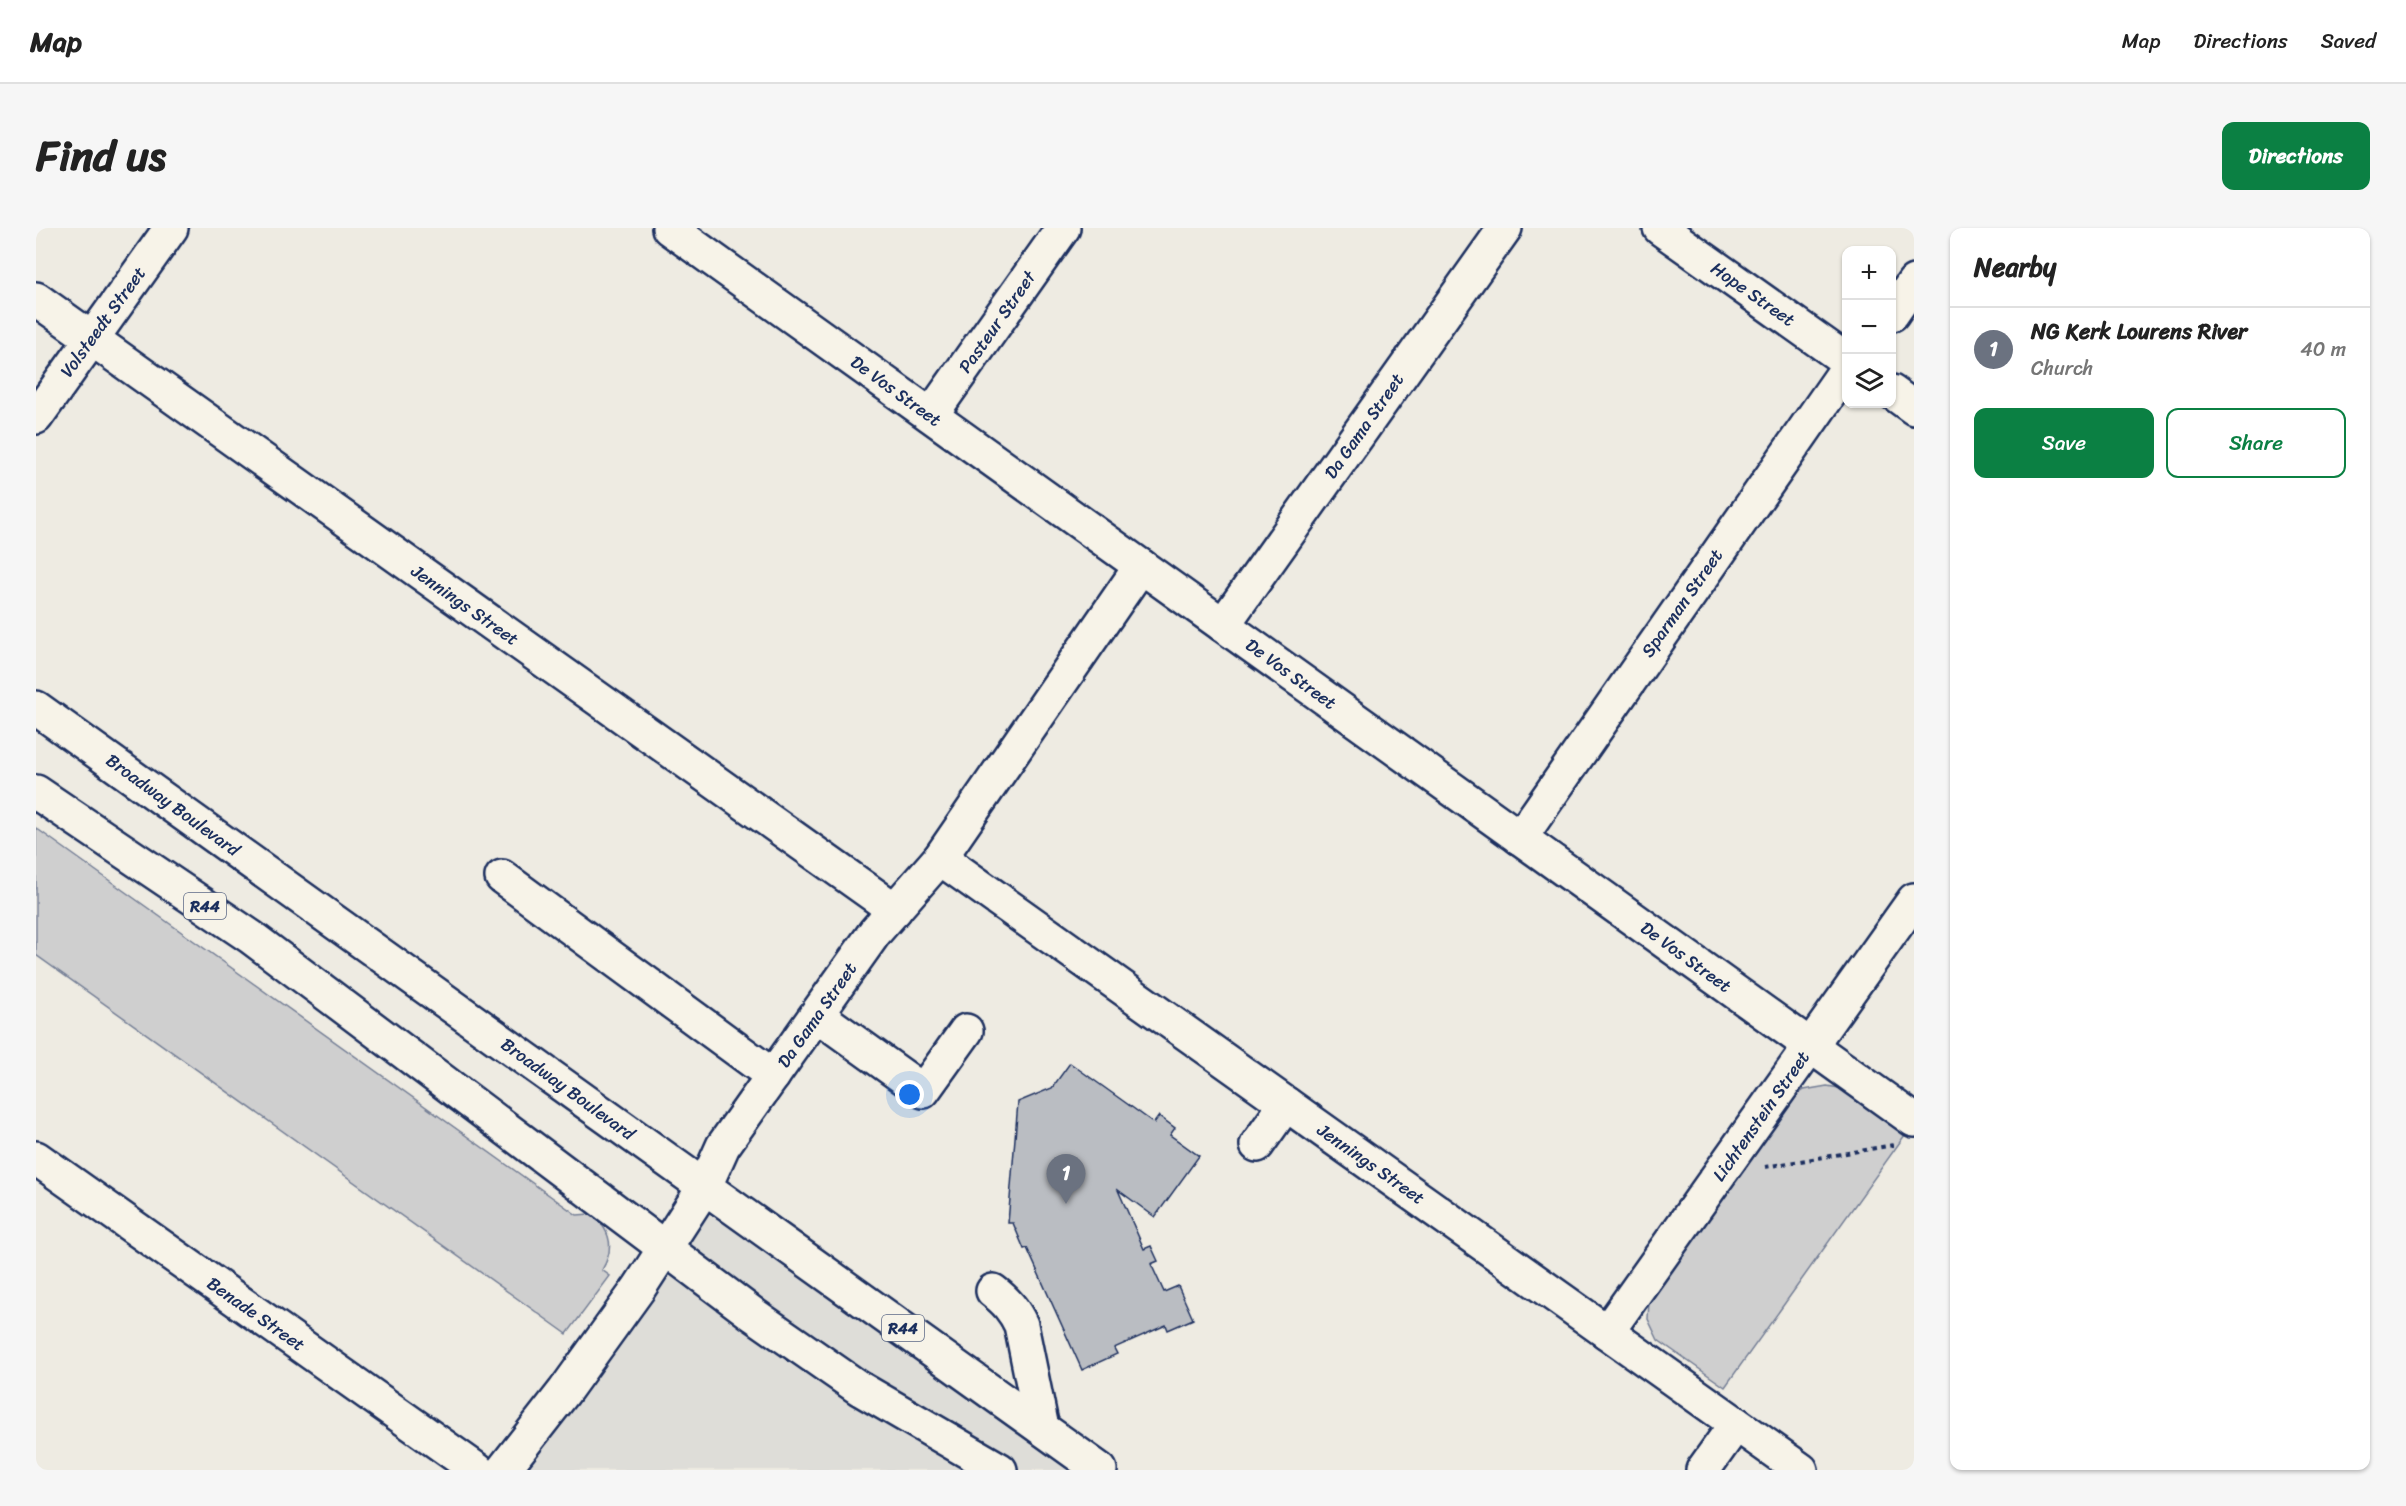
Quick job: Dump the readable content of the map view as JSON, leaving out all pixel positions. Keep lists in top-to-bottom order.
{
  "streets": {
    "street": [
      "Hope Street",
      "Volsteedt Street",
      "Pasteur Street",
      "De Vos Street",
      "Da Gama Street",
      "Sparman Street",
      "Jennings Street",
      "Broadway Boulevard",
      "R44",
      "Lichtenstein Street",
      "Benade Street"
    ]
  },
  "crossings": [
    ["Volsteedt Street", "Jennings Street"],
    ["Pasteur Street", "De Vos Street"],
    ["De Vos Street", "Da Gama Street"],
    ["De Vos Street", "Sparman Street"],
    ["De Vos Street", "Lichtenstein Street"],
    ["Da Gama Street", "Jennings Street"],
    ["Da Gama Street", "Broadway Boulevard"],
    ["Da Gama Street", "R44"],
    ["Jennings Street", "Lichtenstein Street"]
  ],
  "page": {
    "header": "Map",
    "nav": ["Map", "Directions", "Saved"],
    "title": "Find us",
    "buttons": [
      "Directions",
      ["Save", "Share"]
    ],
    "heading": "Nearby",
    "map_buttons": ["+", "−"],
    "list": [
      {
        "mark": "1",
        "name": "NG Kerk Lourens River",
        "note": "Church",
        "value": "40 m"
      }
    ],
    "pins": "1"
  }
}
